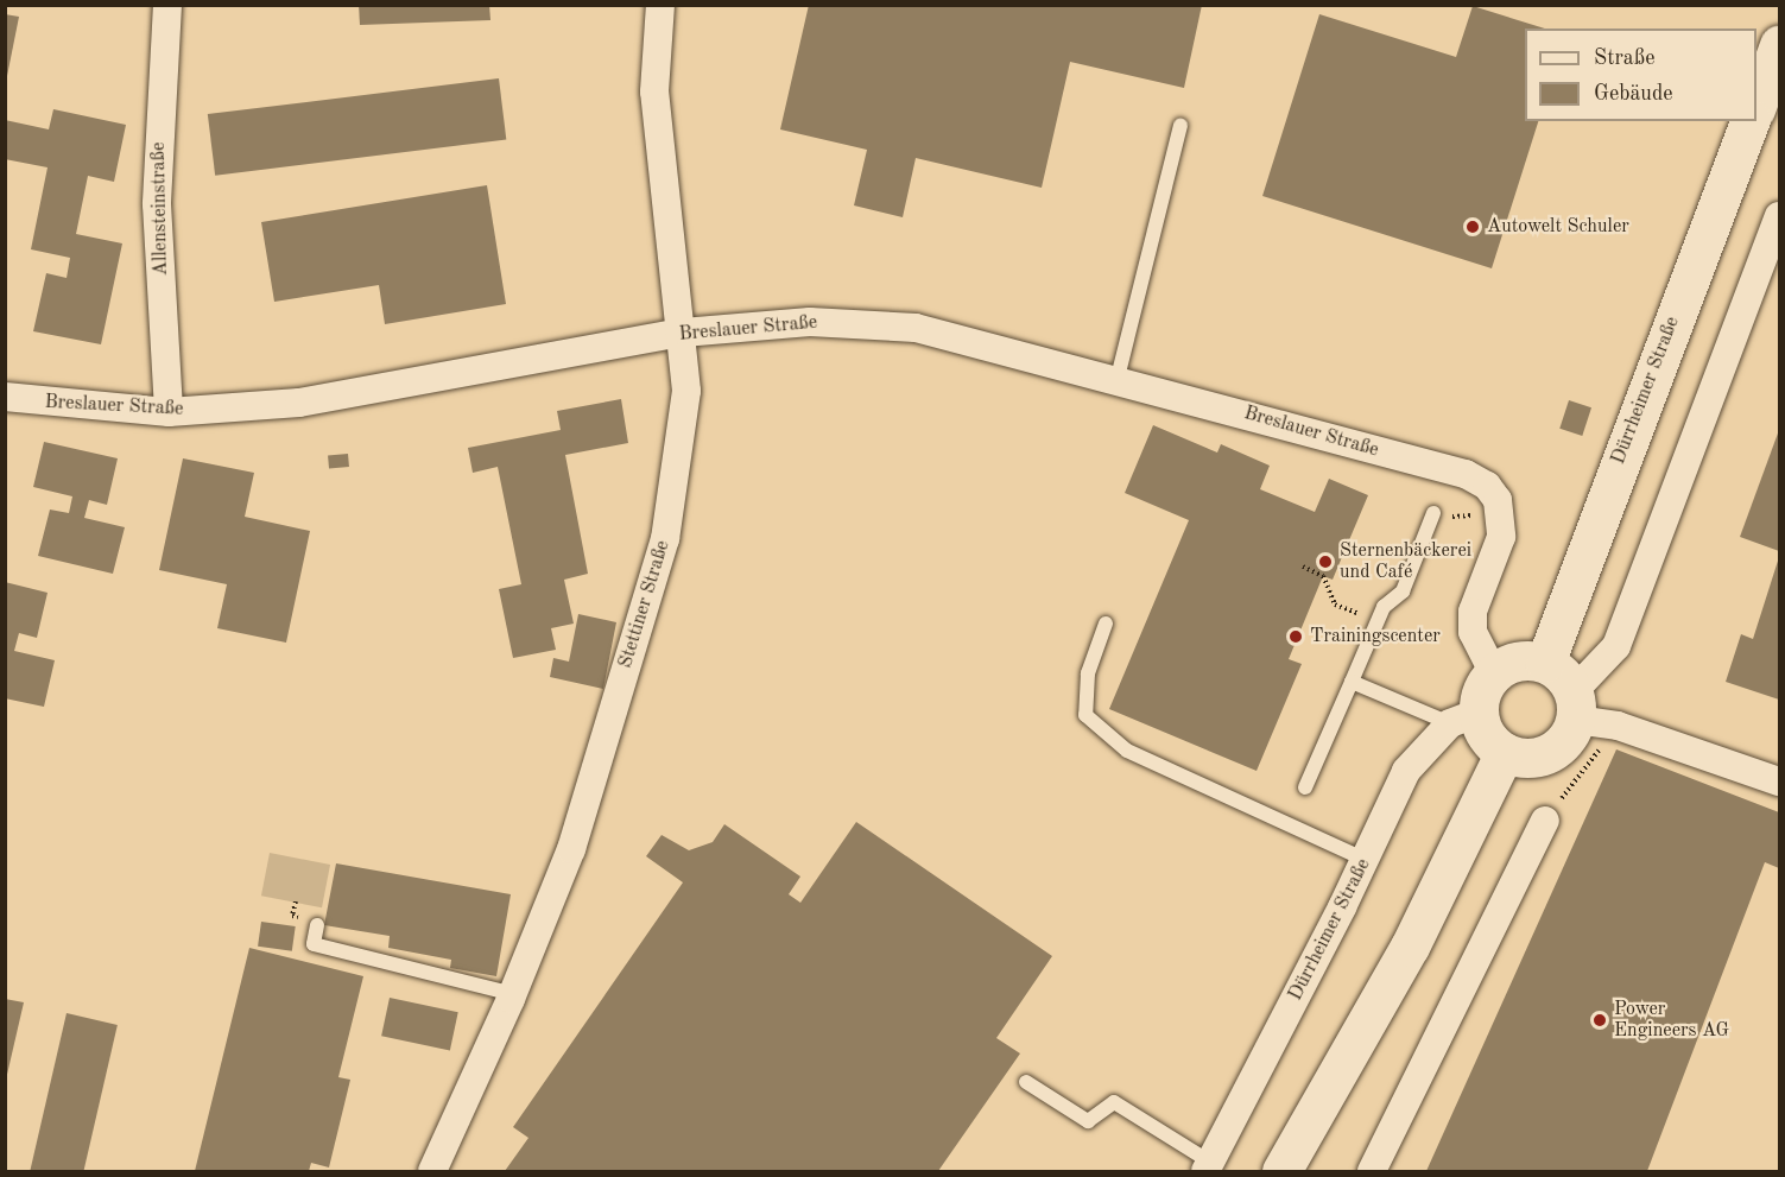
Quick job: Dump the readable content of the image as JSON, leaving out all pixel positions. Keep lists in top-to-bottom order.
{
  "streets": {
    "main road": ["Dürrheimer Straße"],
    "street": ["Allensteinstraße", "Breslauer Straße", "Stettiner Straße"]
  },
  "crossings": [
    ["Allensteinstraße", "Breslauer Straße"],
    ["Breslauer Straße", "Dürrheimer Straße"],
    ["Breslauer Straße", "Stettiner Straße"]
  ],
  "places": [
    "Autowelt Schuler",
    "Sternenbäckerei und Café",
    "Trainingscenter",
    "Power Engineers AG"
  ],
  "legend": ["Straße", "Gebäude"]
}
